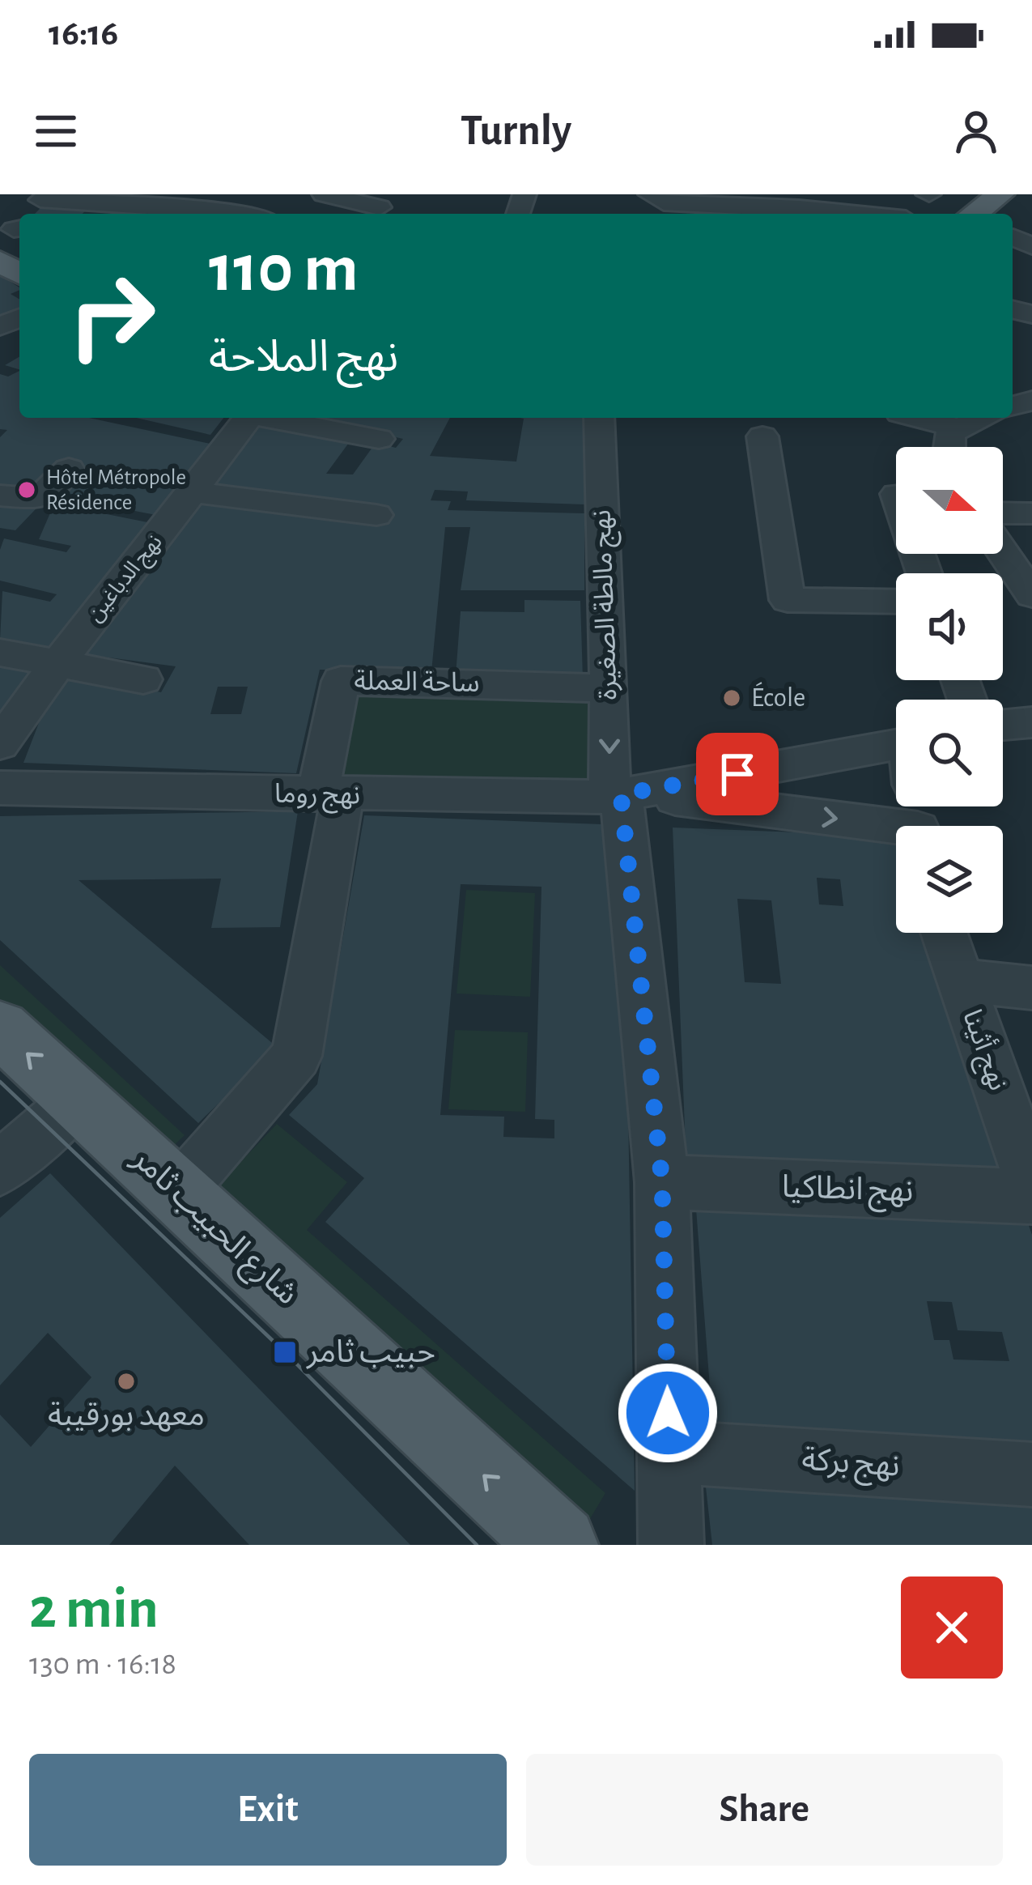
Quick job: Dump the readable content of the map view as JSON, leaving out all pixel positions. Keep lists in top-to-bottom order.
{
  "streets": {
    "main road": ["شارع الحبيب ثامر"],
    "street": [
      "نهج الدباغين",
      "نهج مالطة الصغيرة",
      "ساحة العملة",
      "نهج روما",
      "نهج أثينا",
      "نهج انطاكيا",
      "نهج بركة"
    ]
  },
  "crossings": [
    ["نهج مالطة الصغيرة", "ساحة العملة"],
    ["نهج مالطة الصغيرة", "نهج روما"],
    ["نهج مالطة الصغيرة", "نهج انطاكيا"],
    ["نهج مالطة الصغيرة", "نهج بركة"],
    ["ساحة العملة", "نهج روما"]
  ],
  "one_way": ["شارع الحبيب ثامر"],
  "places": {
    "other": ["Hôtel Métropole Résidence", "École", "معهد بورقيبة"],
    "transit": ["حبيب ثامر"]
  },
  "north": "right",
  "page": {
    "status": "16:16",
    "header": "Turnly",
    "turn": ["110 m", "نهج الملاحة"],
    "heading": ["2 min", "130 m · 16:18"],
    "buttons": ["Exit", "Share"]
  }
}
